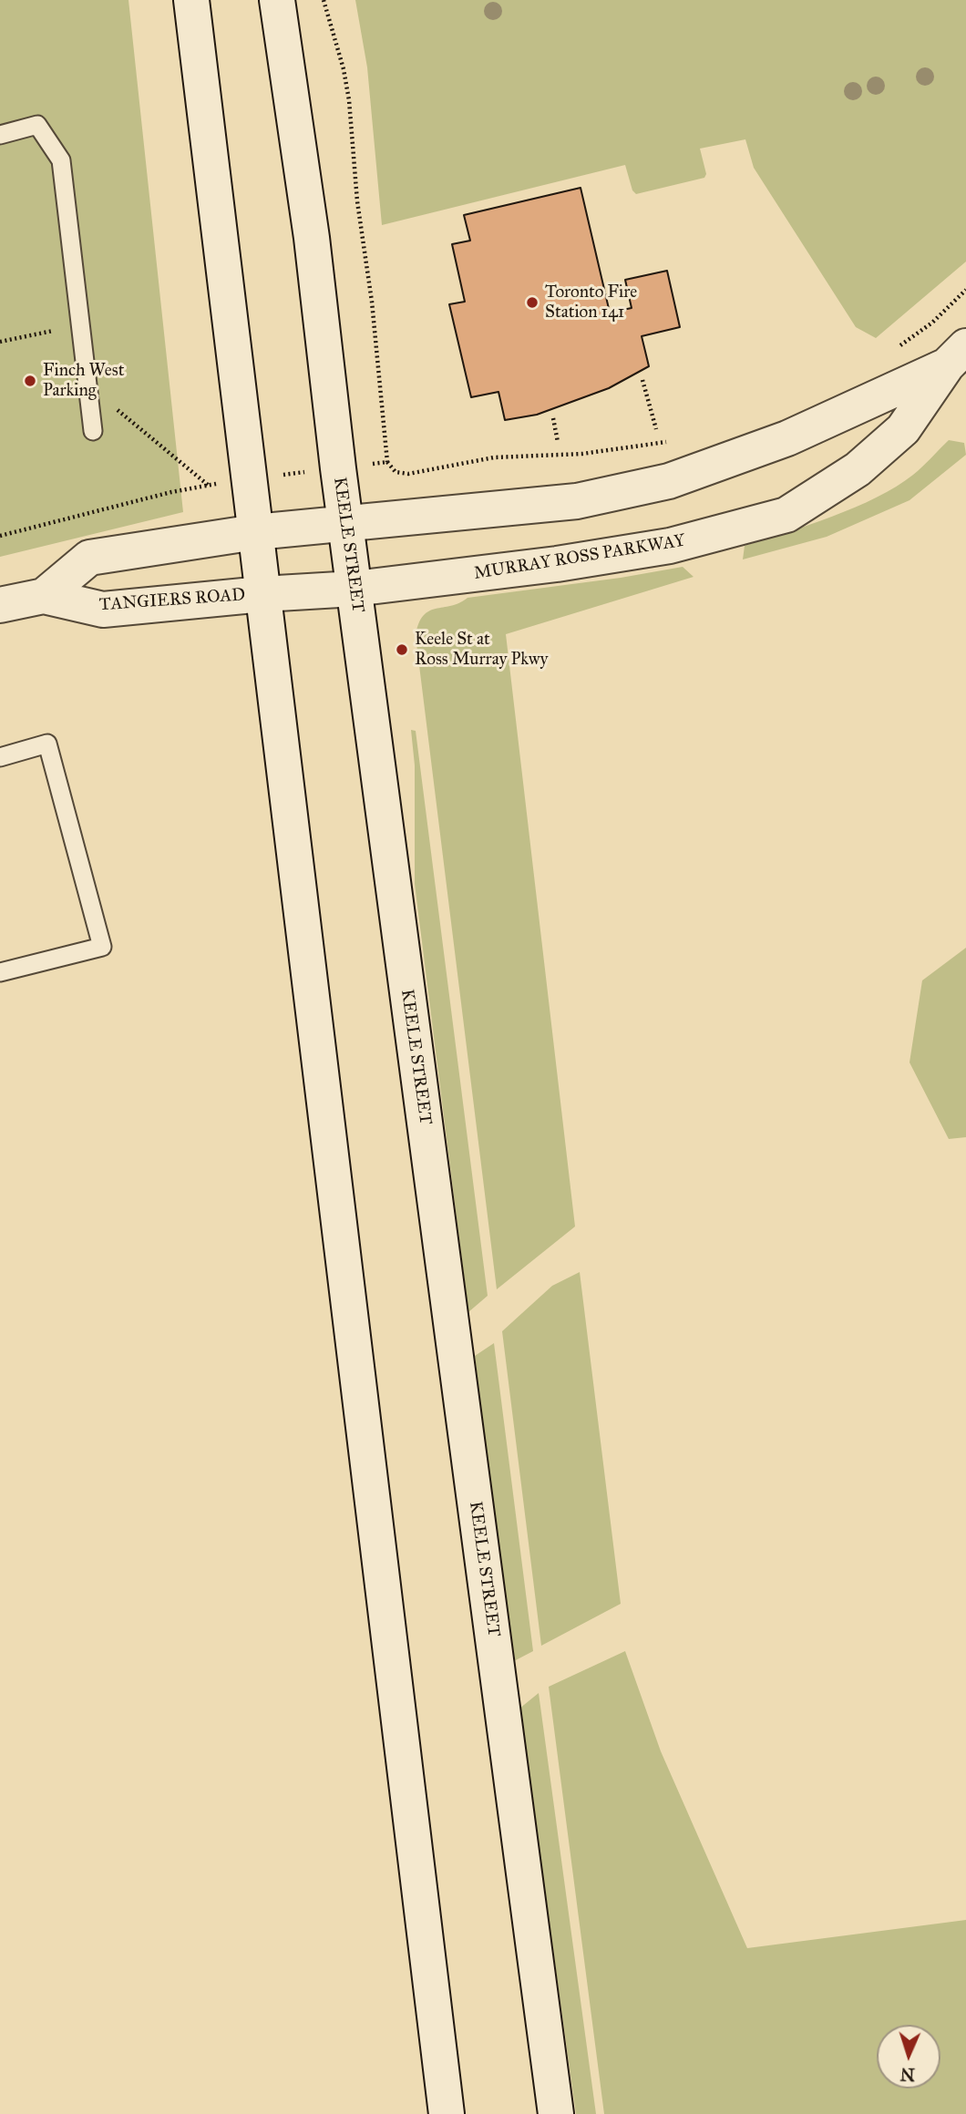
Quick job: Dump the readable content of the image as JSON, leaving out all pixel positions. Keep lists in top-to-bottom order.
{
  "streets": {
    "main road": ["KEELE STREET", "MURRAY ROSS PARKWAY", "TANGIERS ROAD"]
  },
  "crossings": [
    ["KEELE STREET", "MURRAY ROSS PARKWAY"],
    ["MURRAY ROSS PARKWAY", "TANGIERS ROAD"]
  ],
  "places": ["Toronto Fire Station 141", "Finch West Parking", "Keele St at Ross Murray Pkwy"],
  "north": "bottom"
}
